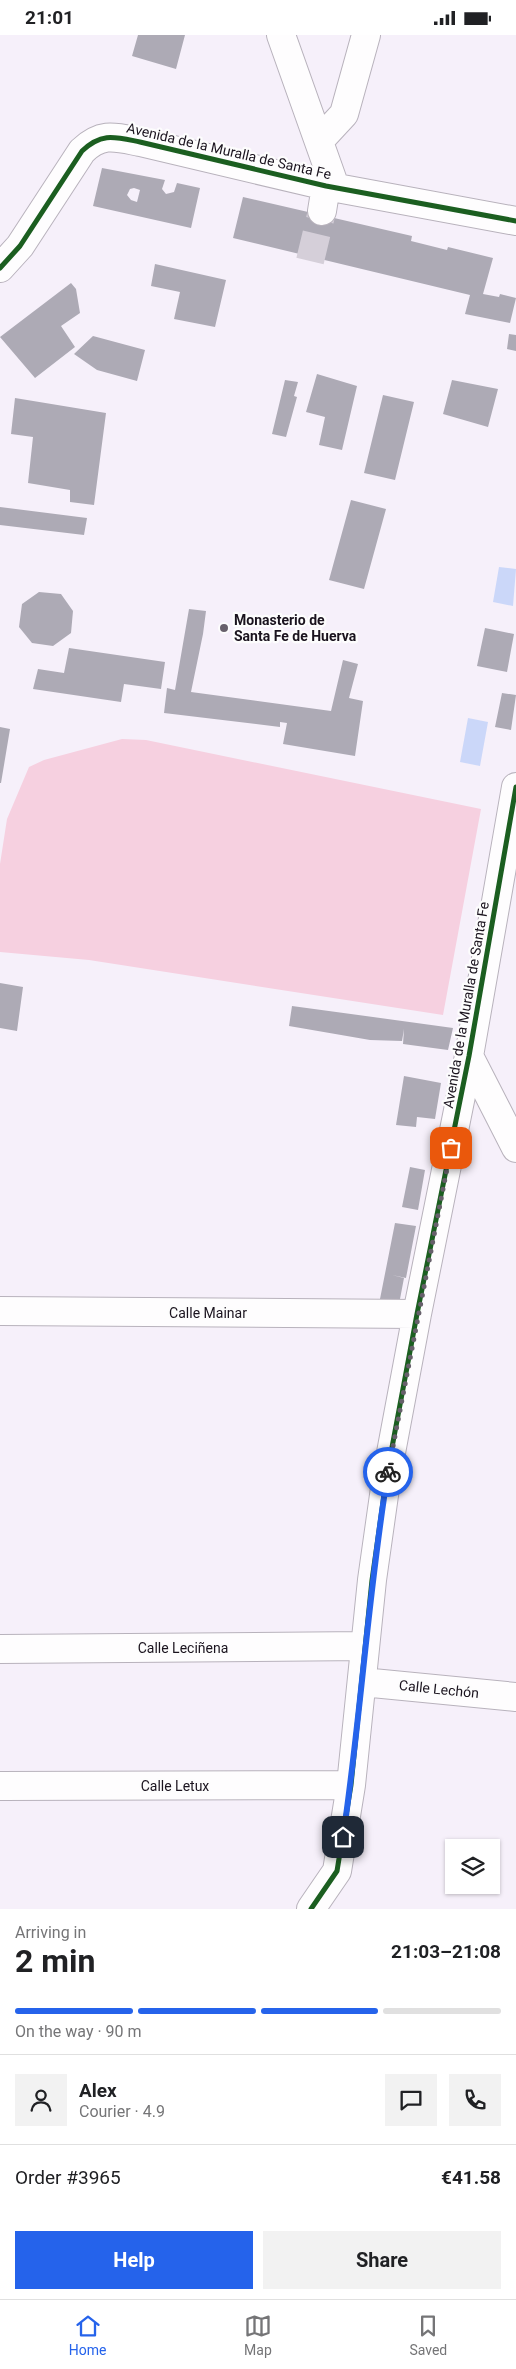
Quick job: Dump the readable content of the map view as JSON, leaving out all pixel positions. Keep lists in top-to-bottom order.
{
  "streets": {
    "street": [
      "Avenida de la Muralla de Santa Fe",
      "Calle Mainar",
      "Calle Leciñena",
      "Calle Lechón",
      "Calle Letux"
    ]
  },
  "crossings": [
    ["Avenida de la Muralla de Santa Fe", "Calle Mainar"],
    ["Avenida de la Muralla de Santa Fe", "Calle Leciñena"],
    ["Avenida de la Muralla de Santa Fe", "Calle Lechón"],
    ["Avenida de la Muralla de Santa Fe", "Calle Letux"]
  ],
  "places": ["Monasterio de Santa Fe de Huerva"],
  "page": {
    "status": "21:01",
    "heading": ["2 min", "Arriving in", "21:03–21:08"],
    "panel": [
      "Alex",
      "Courier · 4.9",
      "Order #3965",
      "€41.58"
    ],
    "bar": "On the way · 90 m",
    "buttons": ["Help", "Share"],
    "tabs": ["Home", "Map", "Saved"]
  }
}
